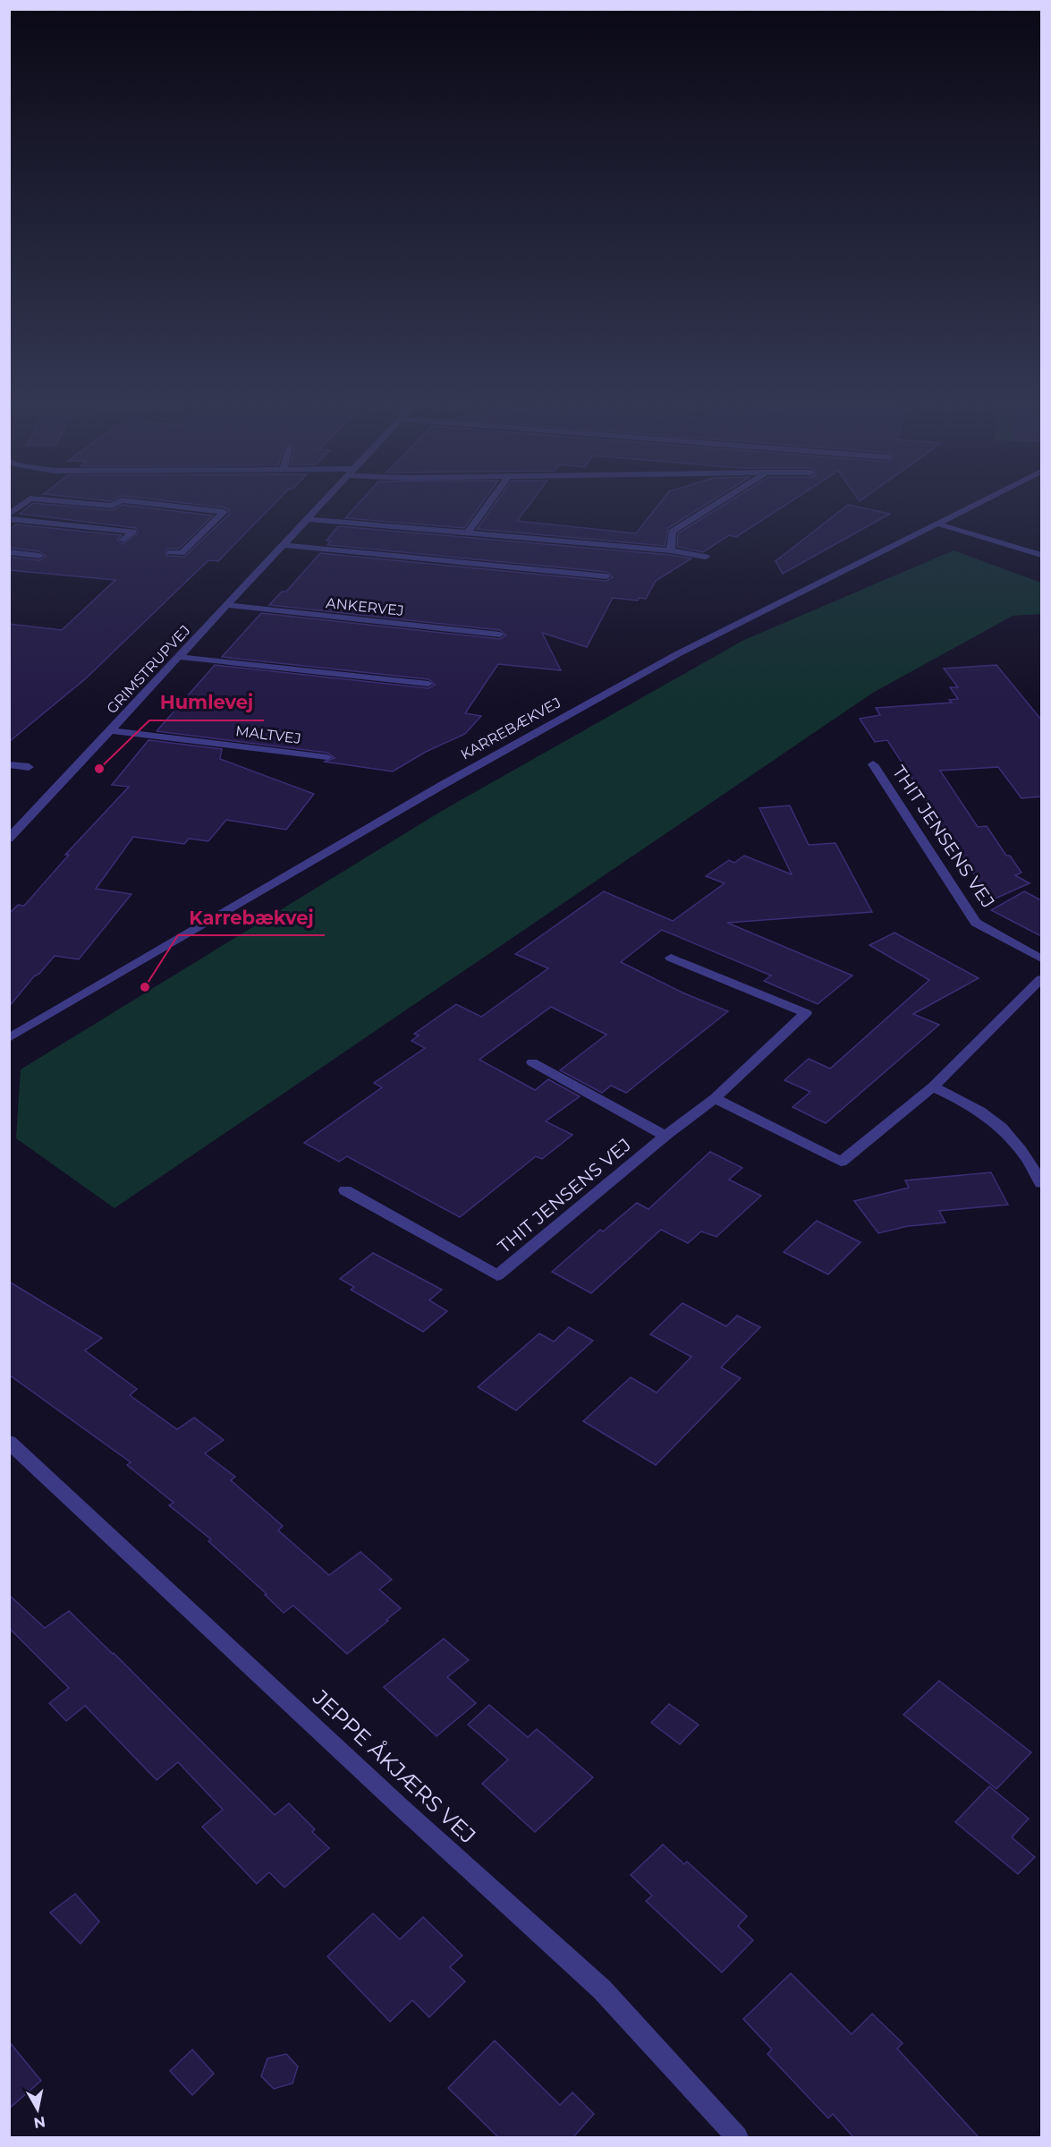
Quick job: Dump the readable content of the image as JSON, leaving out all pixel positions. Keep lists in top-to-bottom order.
{
  "streets": {
    "street": [
      "ANKERVEJ",
      "GRIMSTRUPVEJ",
      "KARREBÆKVEJ",
      "MALTVEJ",
      "THIT JENSENS VEJ",
      "JEPPE ÅKJÆRS VEJ"
    ]
  },
  "crossings": [
    ["ANKERVEJ", "GRIMSTRUPVEJ"],
    ["GRIMSTRUPVEJ", "MALTVEJ"]
  ],
  "places": ["Humlevej", "Karrebækvej"],
  "north": "bottom"
}
